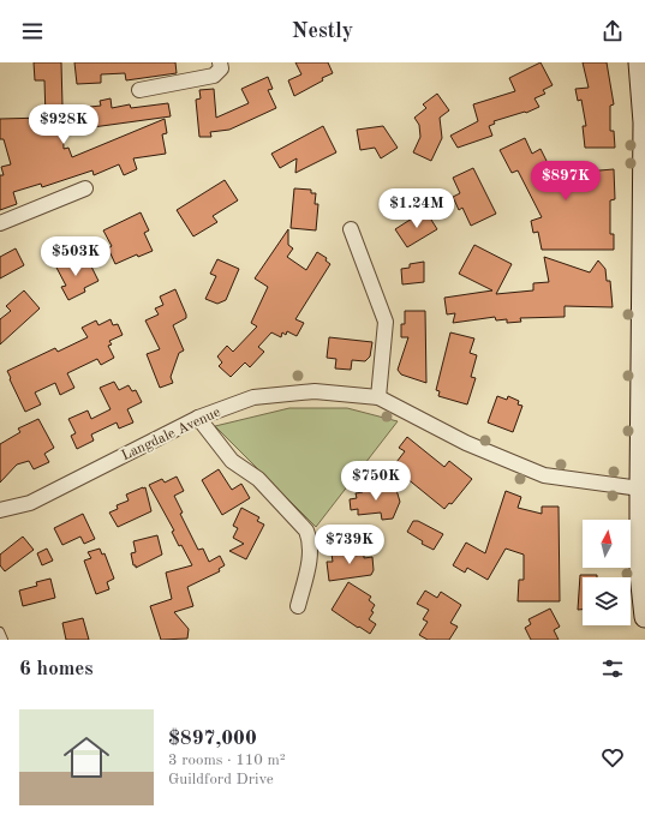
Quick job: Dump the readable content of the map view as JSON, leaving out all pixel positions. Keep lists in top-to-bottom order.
{
  "streets": {
    "street": ["Langdale Avenue"]
  },
  "north": "top",
  "page": {
    "header": "Nestly",
    "price": [
      "$928K",
      "$897K",
      "$1.24M",
      "$503K",
      "$750K",
      "$739K"
    ],
    "heading": "6 homes",
    "list": [
      {
        "name": "$897,000",
        "note": "3 rooms · 110 m² · Guildford Drive"
      }
    ]
  }
}
